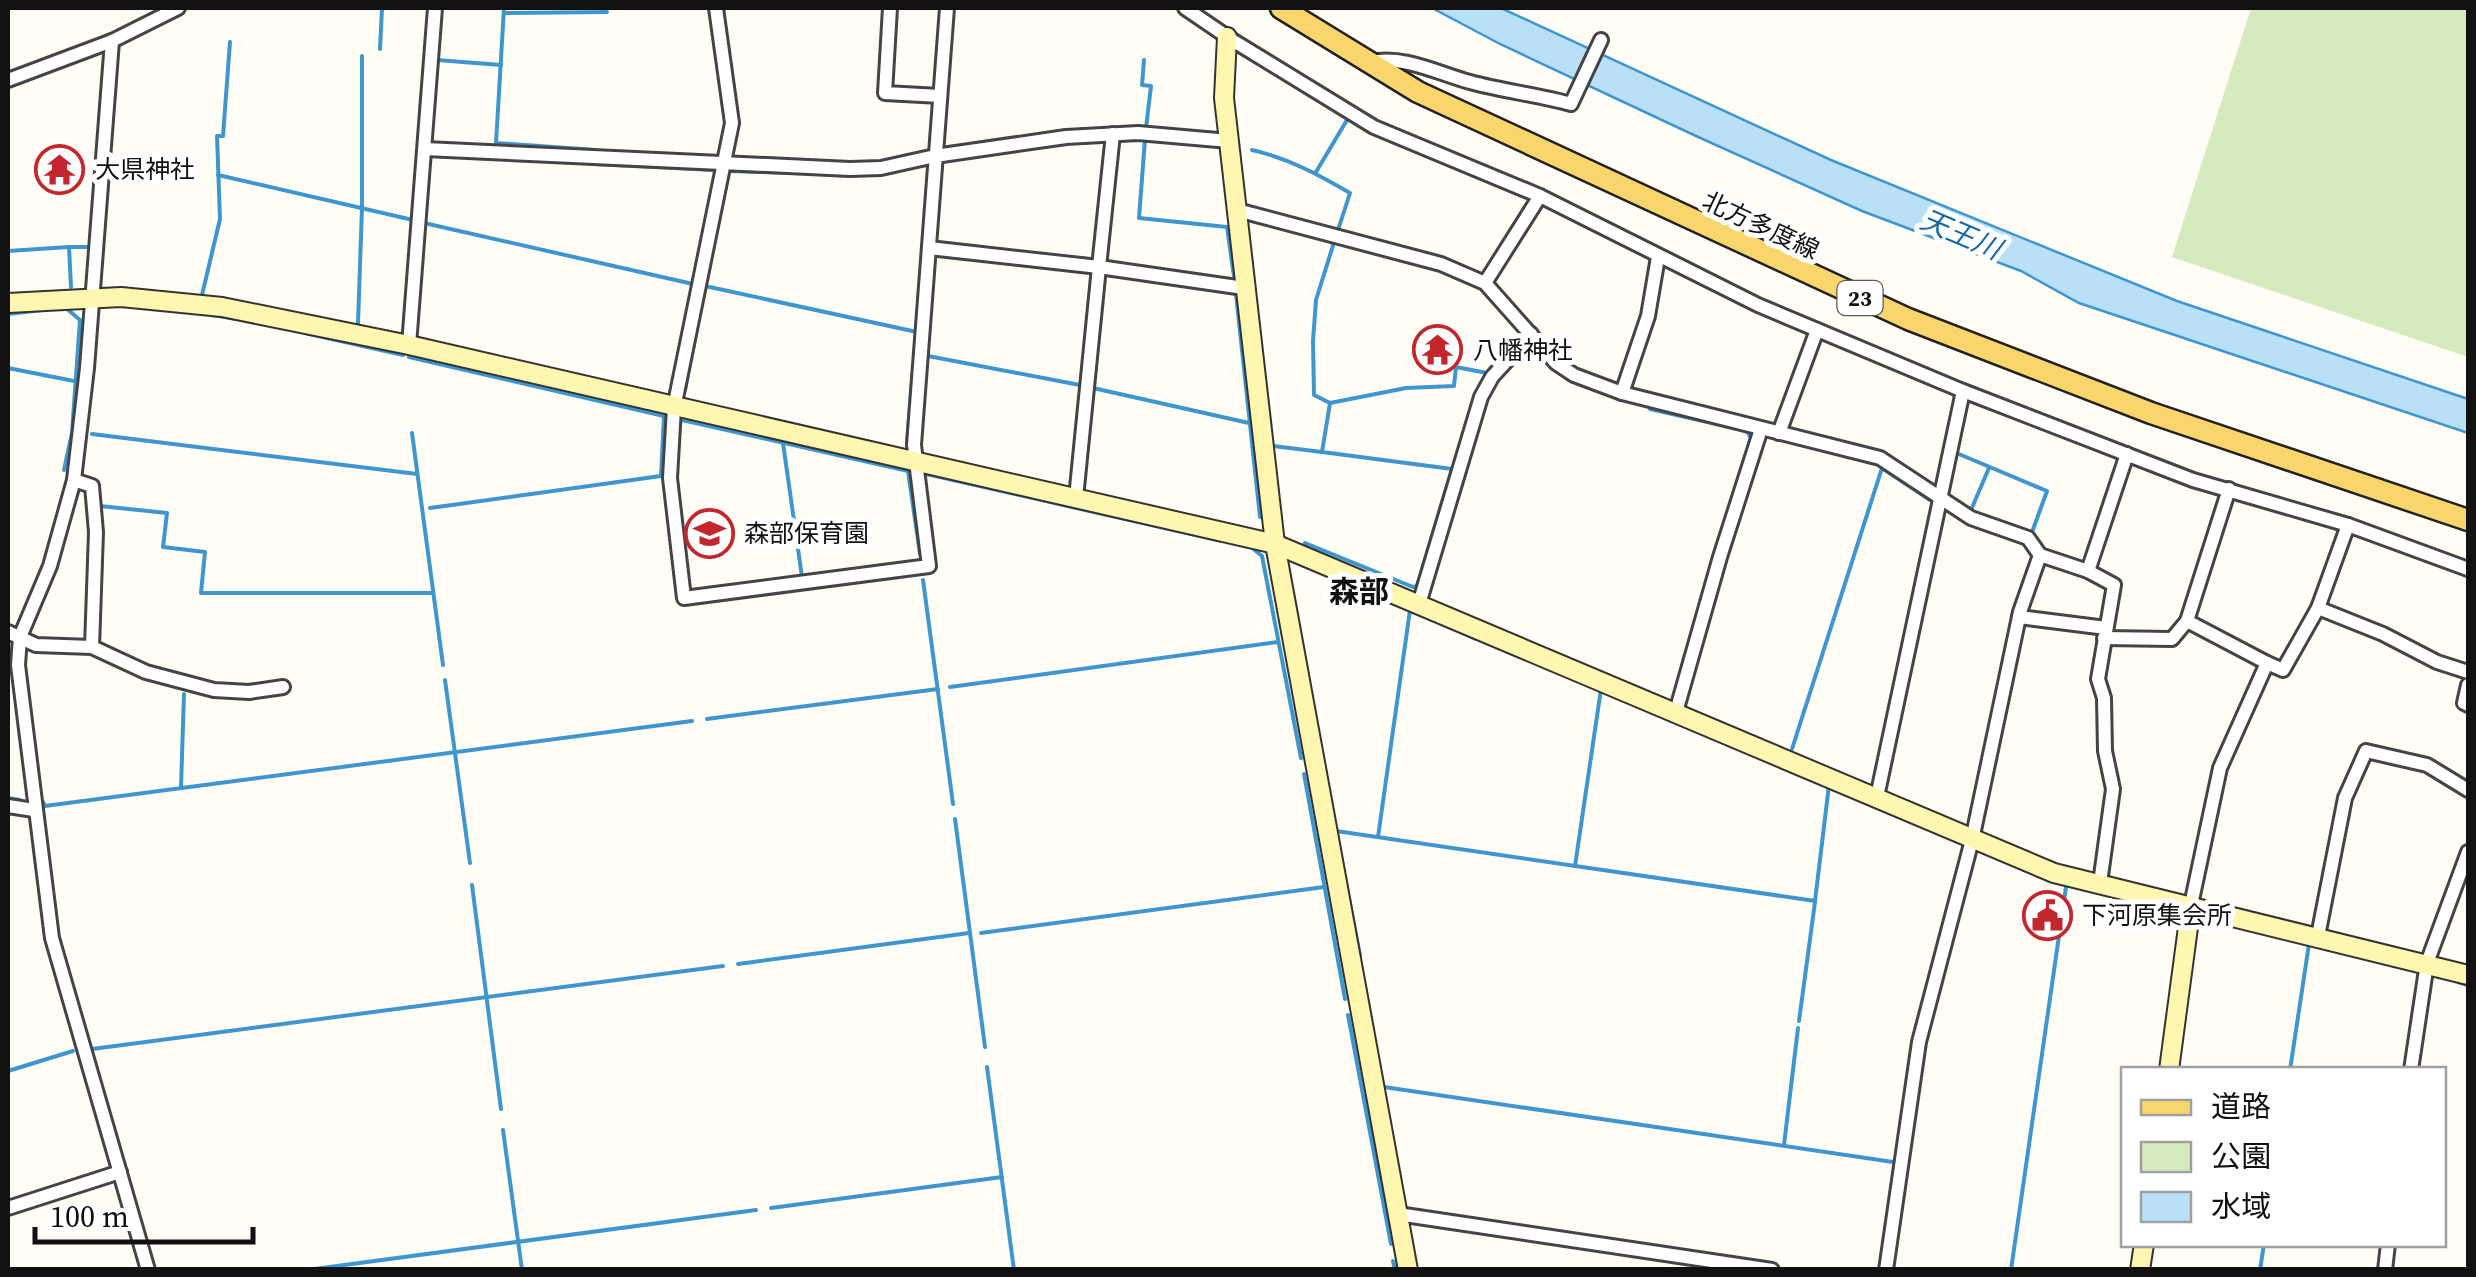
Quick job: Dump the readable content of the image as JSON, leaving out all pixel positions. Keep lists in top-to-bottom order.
{
  "streets": {
    "main road": ["北方多度線", "23"]
  },
  "districts": ["森部"],
  "water": ["天王川"],
  "places": {
    "temple": ["大県神社", "八幡神社"],
    "school or university": ["森部保育園"],
    "public building": ["下河原集会所"]
  },
  "legend": ["道路", "公園", "水域"],
  "scale_bar": "100 m"
}
